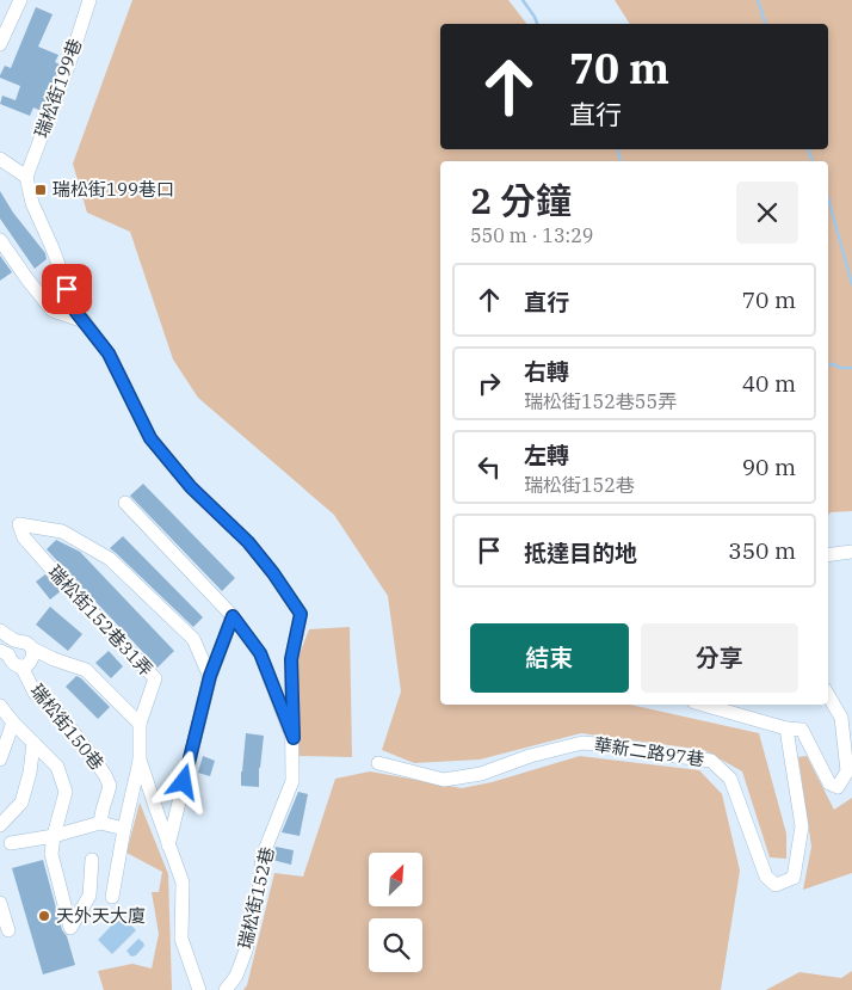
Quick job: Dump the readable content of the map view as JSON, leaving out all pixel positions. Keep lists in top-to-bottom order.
{
  "streets": {
    "street": [
      "瑞松街199巷",
      "瑞松街152巷31弄",
      "瑞松街150巷",
      "華新二路97巷",
      "瑞松街152巷"
    ]
  },
  "crossings": [
    ["瑞松街199巷", "瑞松街152巷"]
  ],
  "places": {
    "transit": ["瑞松街199巷口"],
    "other": ["天外天大廈"]
  },
  "north": "top right",
  "page": {
    "turn": ["70 m", "直行"],
    "heading": ["2 分鐘", "550 m · 13:29"],
    "list": [
      {
        "name": "直行",
        "value": "70 m"
      },
      {
        "name": "右轉",
        "note": "瑞松街152巷55弄",
        "value": "40 m"
      },
      {
        "name": "左轉",
        "note": "瑞松街152巷",
        "value": "90 m"
      },
      {
        "name": "抵達目的地",
        "value": "350 m"
      }
    ],
    "buttons": ["結束", "分享"]
  }
}
